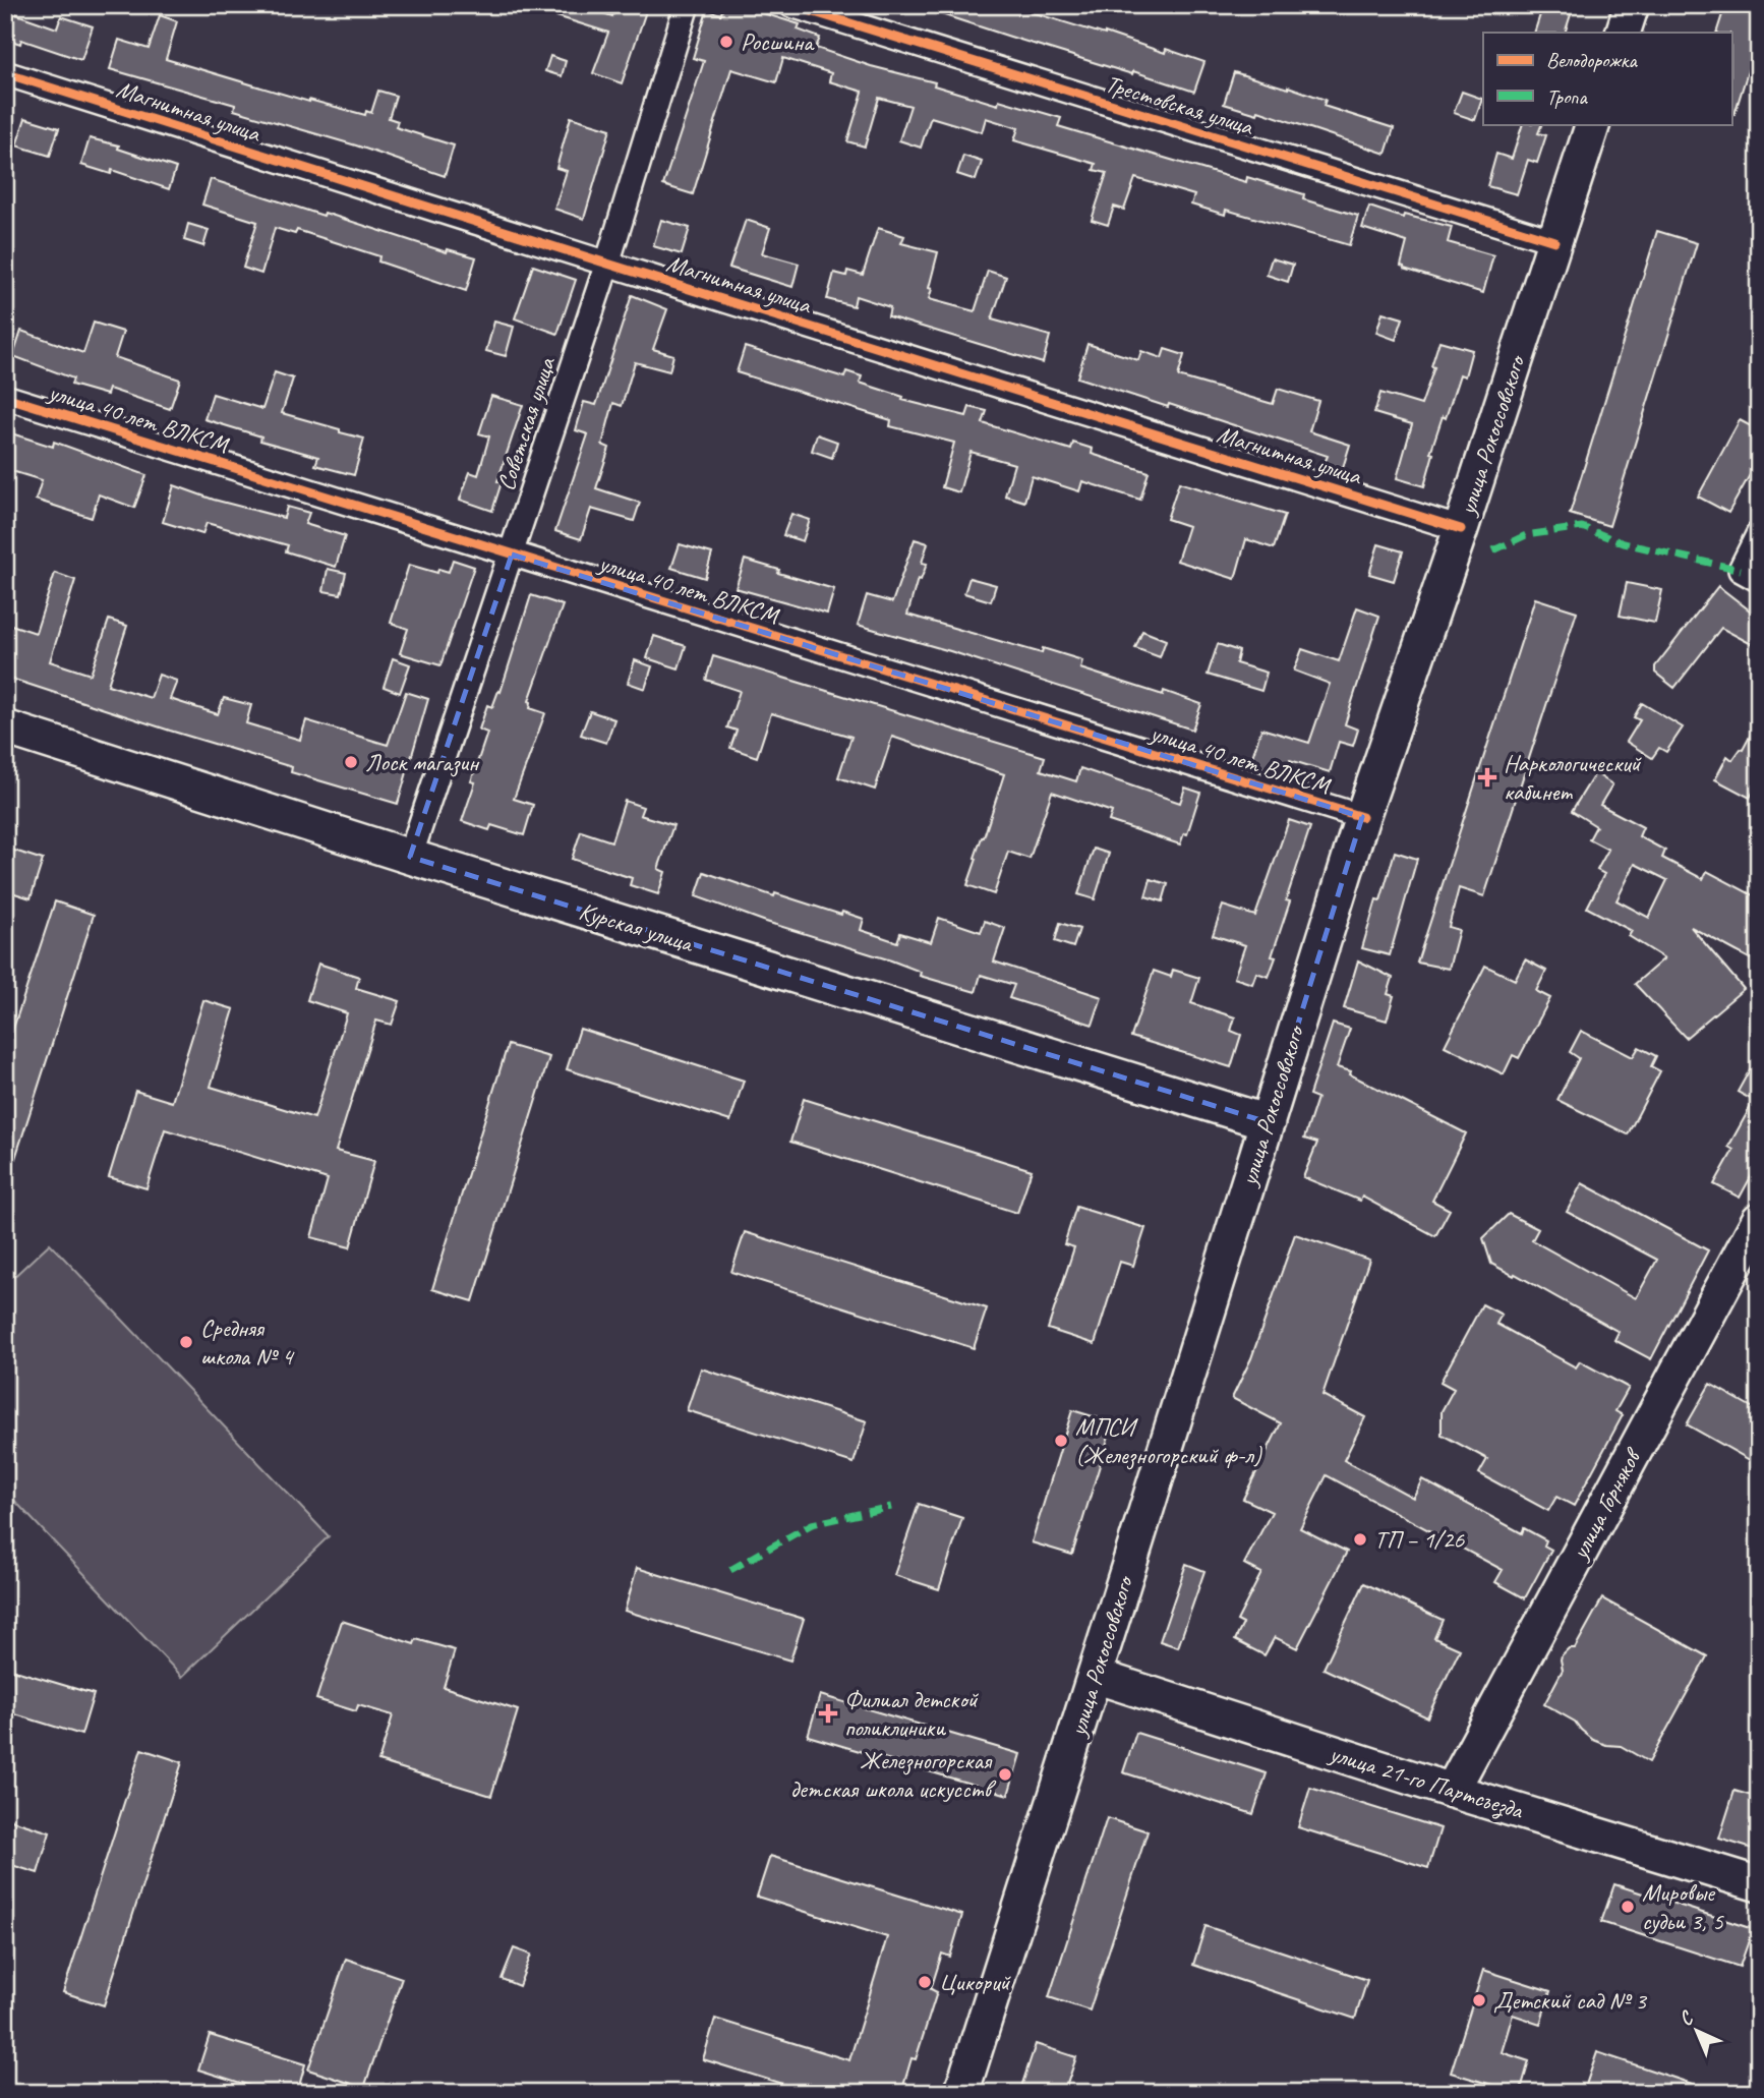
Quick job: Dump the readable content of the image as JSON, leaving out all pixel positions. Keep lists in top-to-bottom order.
{
  "streets": {
    "main road": [
      "улица Рокоссовского",
      "Курская улица",
      "улица Горняков",
      "улица 21-го Партсъезда"
    ],
    "street": [
      "Трестовская улица",
      "Магнитная улица",
      "улица 40 лет ВЛКСМ",
      "Советская улица"
    ]
  },
  "crossings": [
    ["Трестовская улица", "улица Рокоссовского"],
    ["Магнитная улица", "Советская улица"],
    ["Магнитная улица", "улица Рокоссовского"],
    ["улица 40 лет ВЛКСМ", "Советская улица"],
    ["улица 40 лет ВЛКСМ", "улица Рокоссовского"],
    ["Советская улица", "Курская улица"],
    ["улица Рокоссовского", "Курская улица"],
    ["улица Рокоссовского", "улица 21-го Партсъезда"],
    ["улица Горняков", "улица 21-го Партсъезда"]
  ],
  "places": {
    "other": [
      "Росшина",
      "Лоск магазин",
      "Средняя школа № 4",
      "МПСИ (Железногорский ф-л)",
      "ТП – 1/26",
      "Железногорская детская школа искусств",
      "Мировые судьи 3, 5",
      "Цикорий",
      "Детский сад № 3"
    ],
    "health": ["Наркологический кабинет", "Филиал детской поликлиники"]
  },
  "legend": ["Велодорожка", "Тропа"],
  "north": "top left"
}
